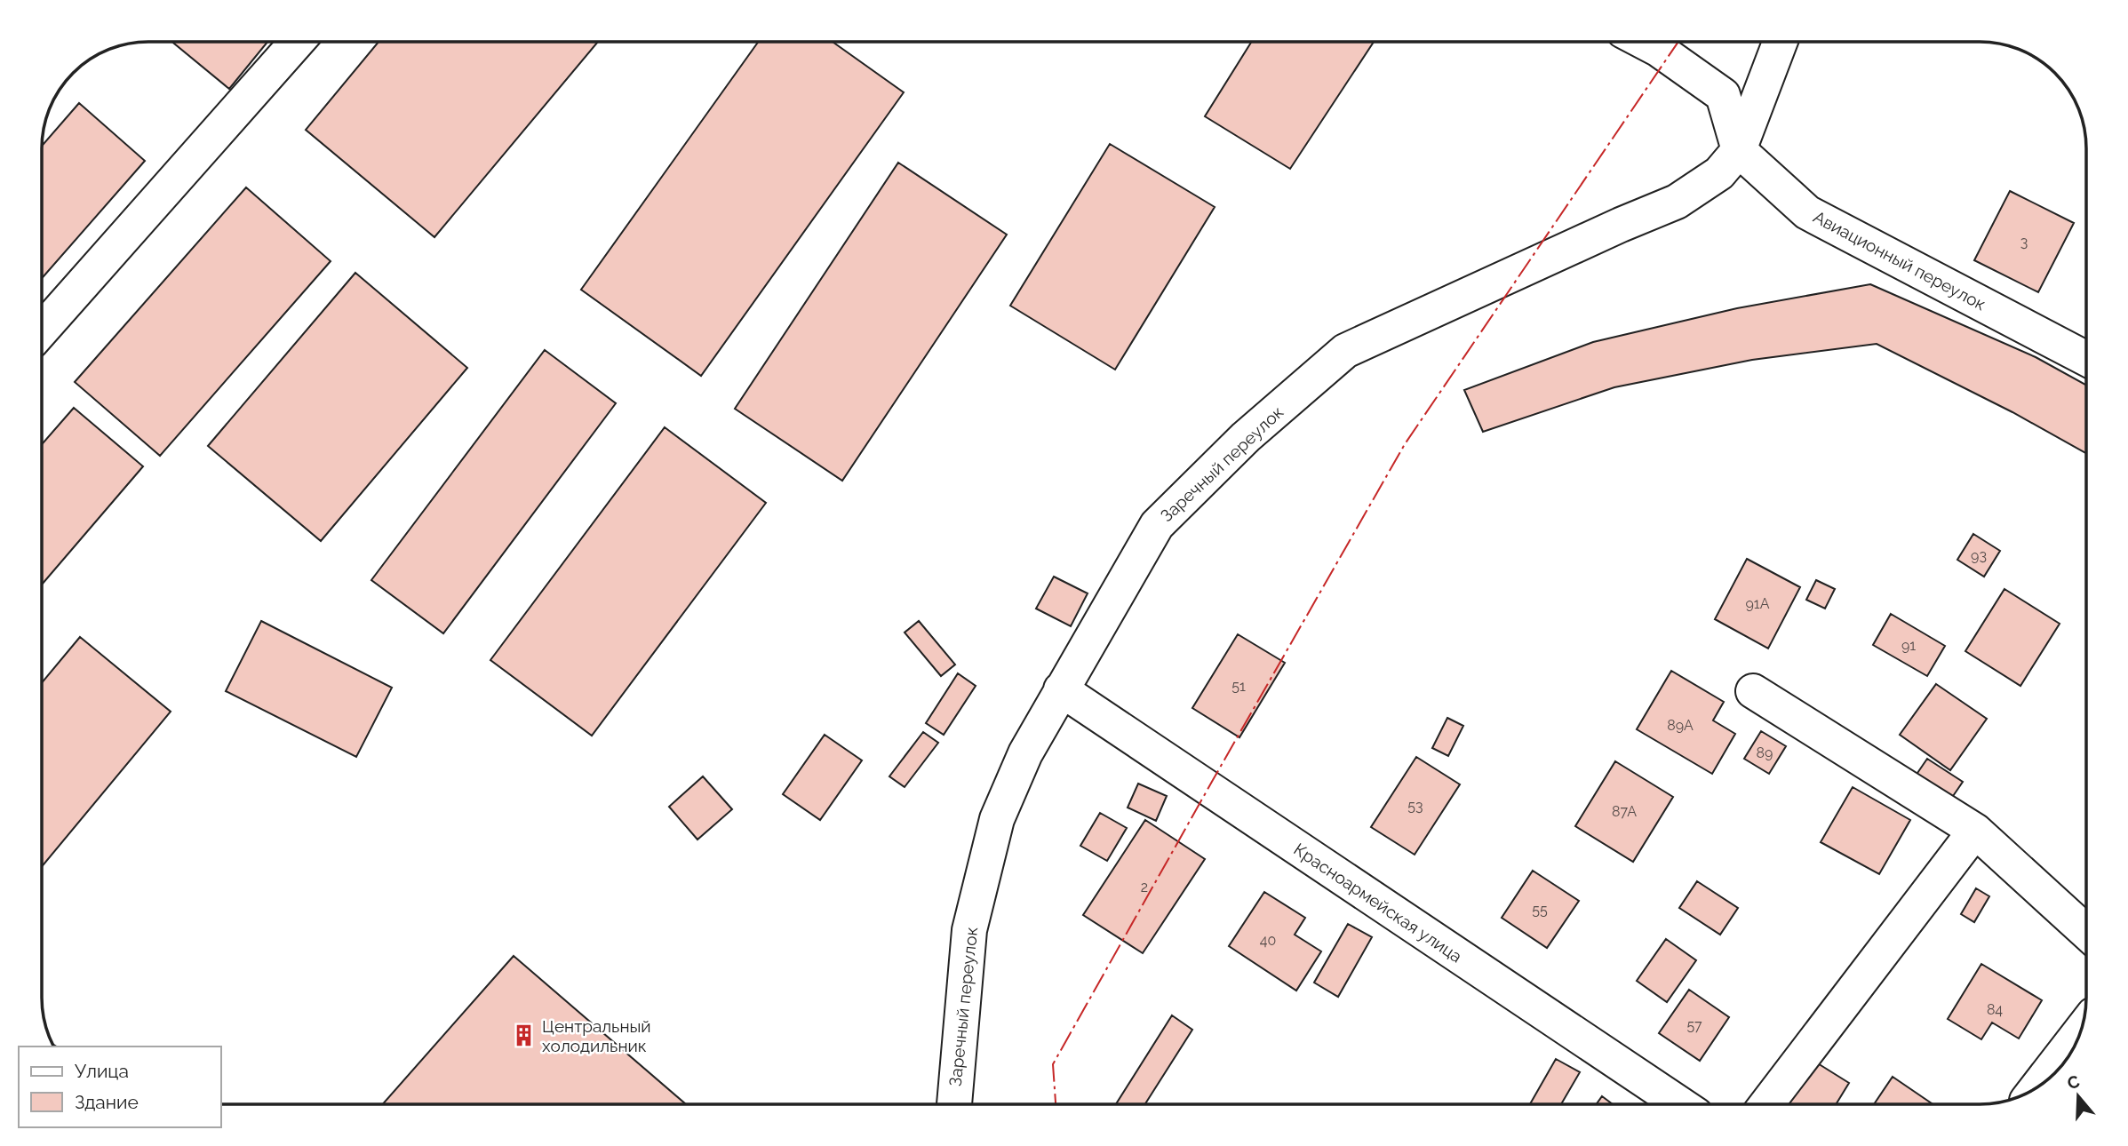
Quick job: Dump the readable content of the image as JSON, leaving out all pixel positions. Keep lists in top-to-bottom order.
{
  "streets": {
    "street": ["Авиационный переулок", "Заречный переулок", "Красноармейская улица"]
  },
  "crossings": [
    ["Авиационный переулок", "Заречный переулок"],
    ["Заречный переулок", "Красноармейская улица"]
  ],
  "places": {
    "building": ["Центральный холодильник"]
  },
  "house_numbers": [
    "3",
    "93",
    "91А",
    "91",
    "51",
    "89А",
    "89",
    "53",
    "87А",
    "2",
    "55",
    "40",
    "84",
    "57"
  ],
  "legend": ["Улица", "Здание"],
  "north": "top"
}
